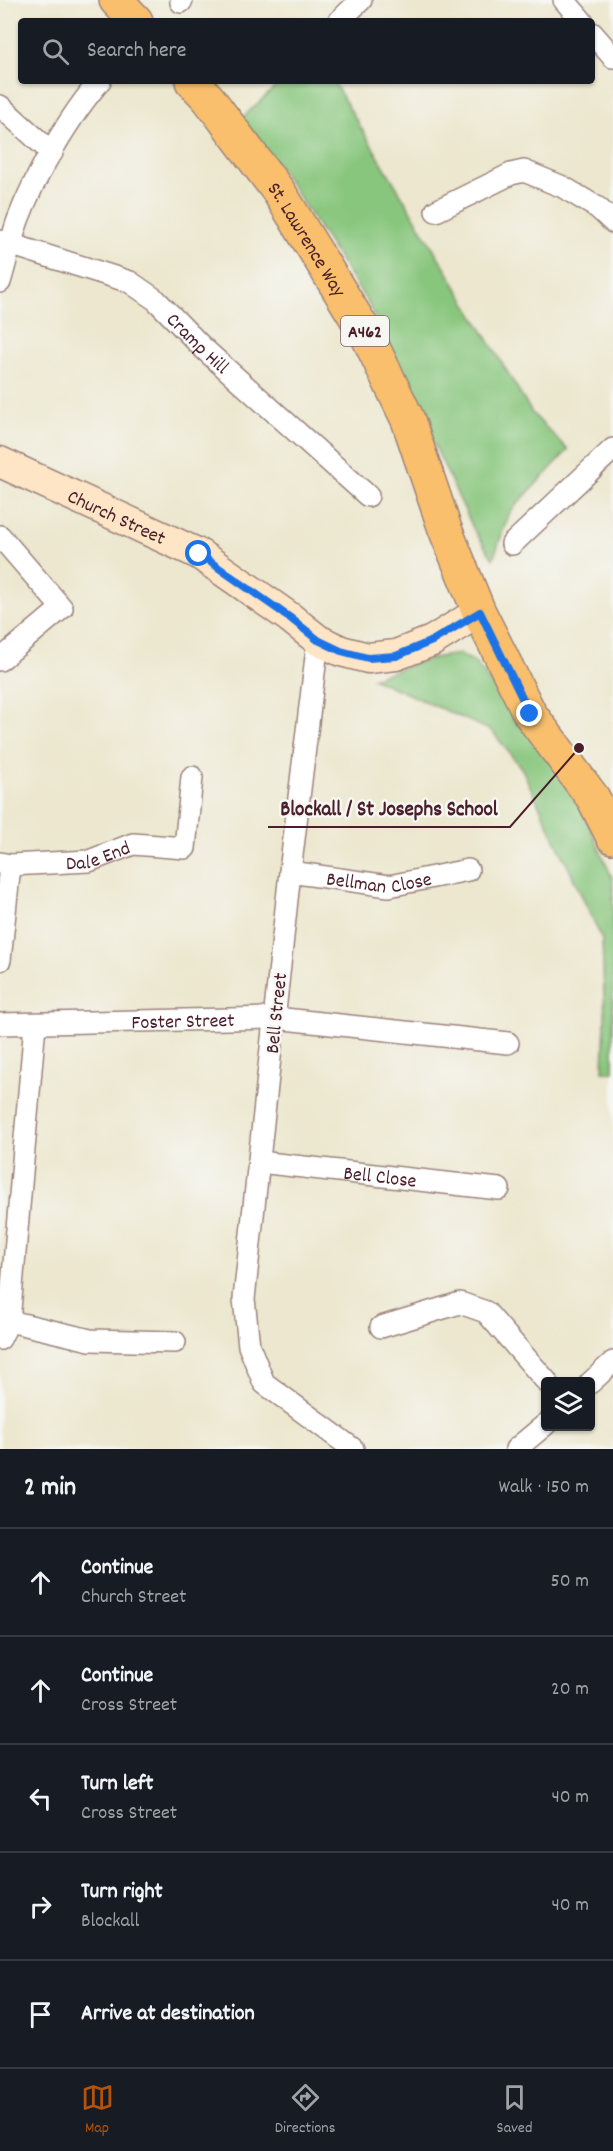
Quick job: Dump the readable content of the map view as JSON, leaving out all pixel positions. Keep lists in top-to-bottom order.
{
  "streets": {
    "main road": ["St. Lawrence Way", "A462"],
    "street": [
      "Cramp Hill",
      "Church Street",
      "Dale End",
      "Bellman Close",
      "Bell Street",
      "Foster Street",
      "Bell Close"
    ]
  },
  "crossings": [
    ["St. Lawrence Way", "A462"],
    ["St. Lawrence Way", "Church Street"],
    ["A462", "Church Street"],
    ["Church Street", "Bell Street"],
    ["Bellman Close", "Bell Street"],
    ["Bell Street", "Foster Street"],
    ["Bell Street", "Bell Close"]
  ],
  "places": ["Blockall / St Josephs School"],
  "page": {
    "search": "Search here",
    "heading": ["2 min", "Walk · 150 m"],
    "list": [
      ["Continue", "Church Street", "50 m"],
      ["Continue", "Cross Street", "20 m"],
      ["Turn left", "Cross Street", "40 m"],
      ["Turn right", "Blockall", "40 m"],
      "Arrive at destination"
    ],
    "nav": ["Map", "Directions", "Saved"]
  }
}
